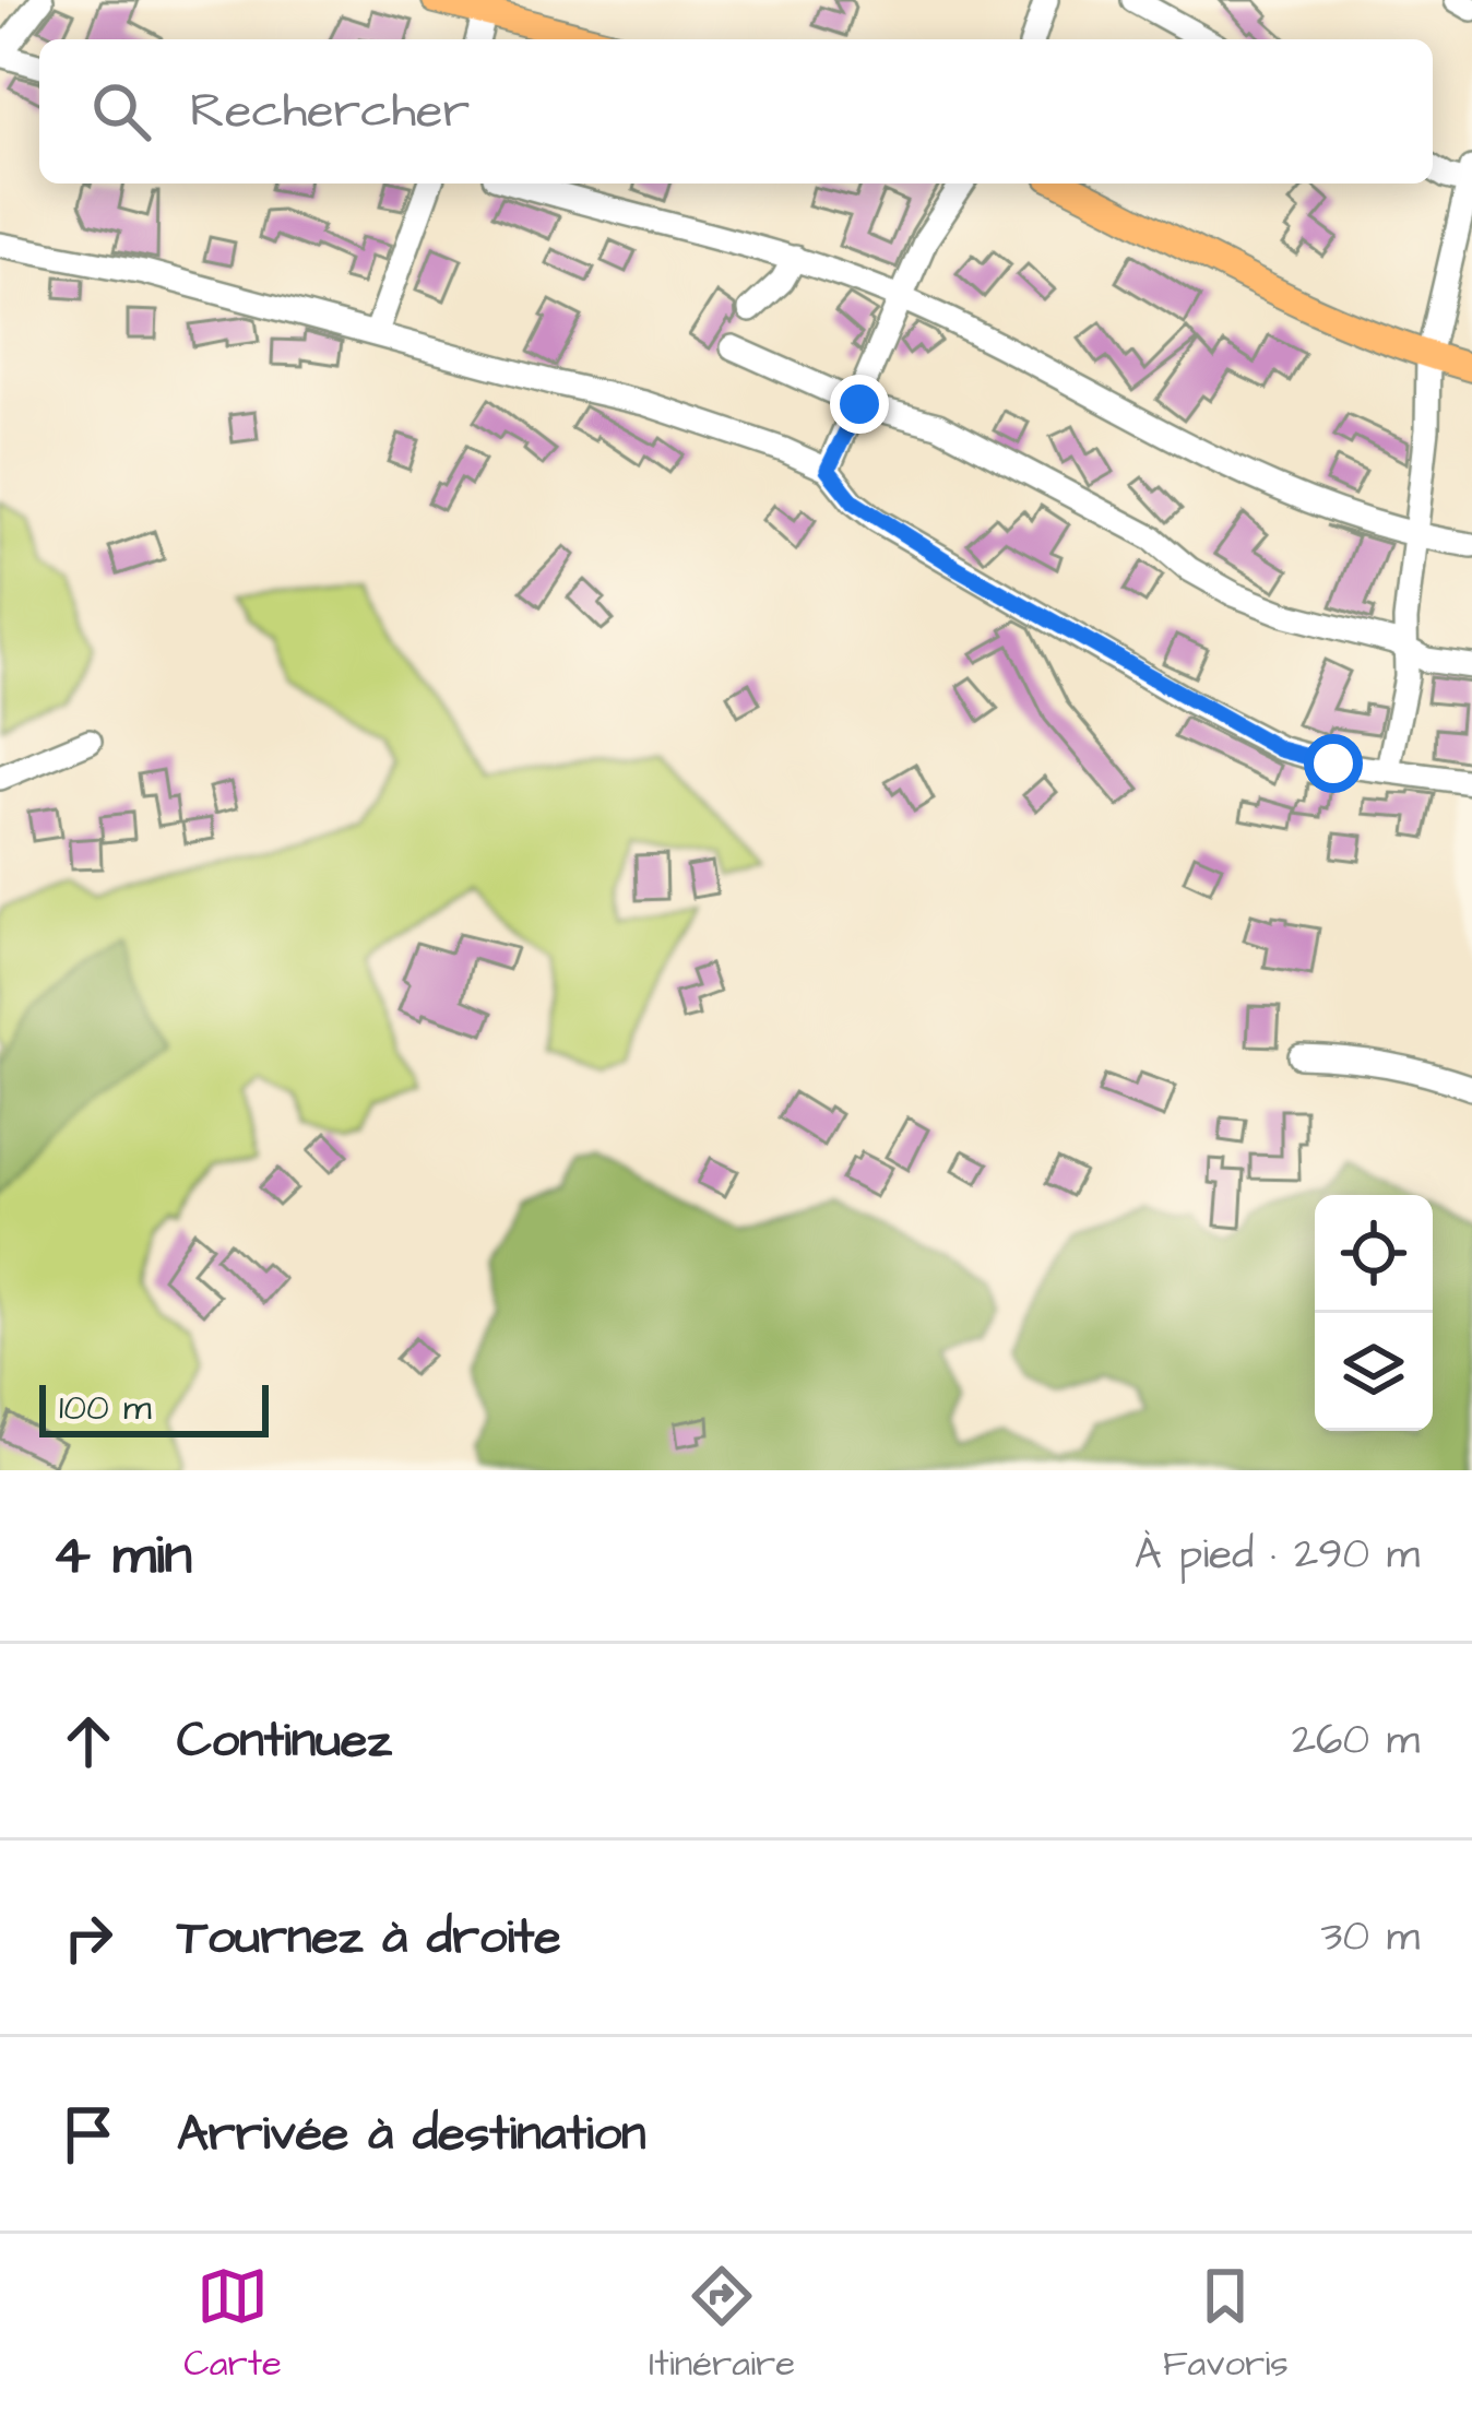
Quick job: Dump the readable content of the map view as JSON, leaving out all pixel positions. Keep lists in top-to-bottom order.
{
  "scale_bar": "100 m",
  "page": {
    "search": "Rechercher",
    "scale": "100 m",
    "heading": ["4 min", "À pied · 290 m"],
    "list": [
      ["Continuez", "260 m"],
      ["Tournez à droite", "30 m"],
      "Arrivée à destination"
    ],
    "nav": ["Carte", "Itinéraire", "Favoris"]
  }
}
